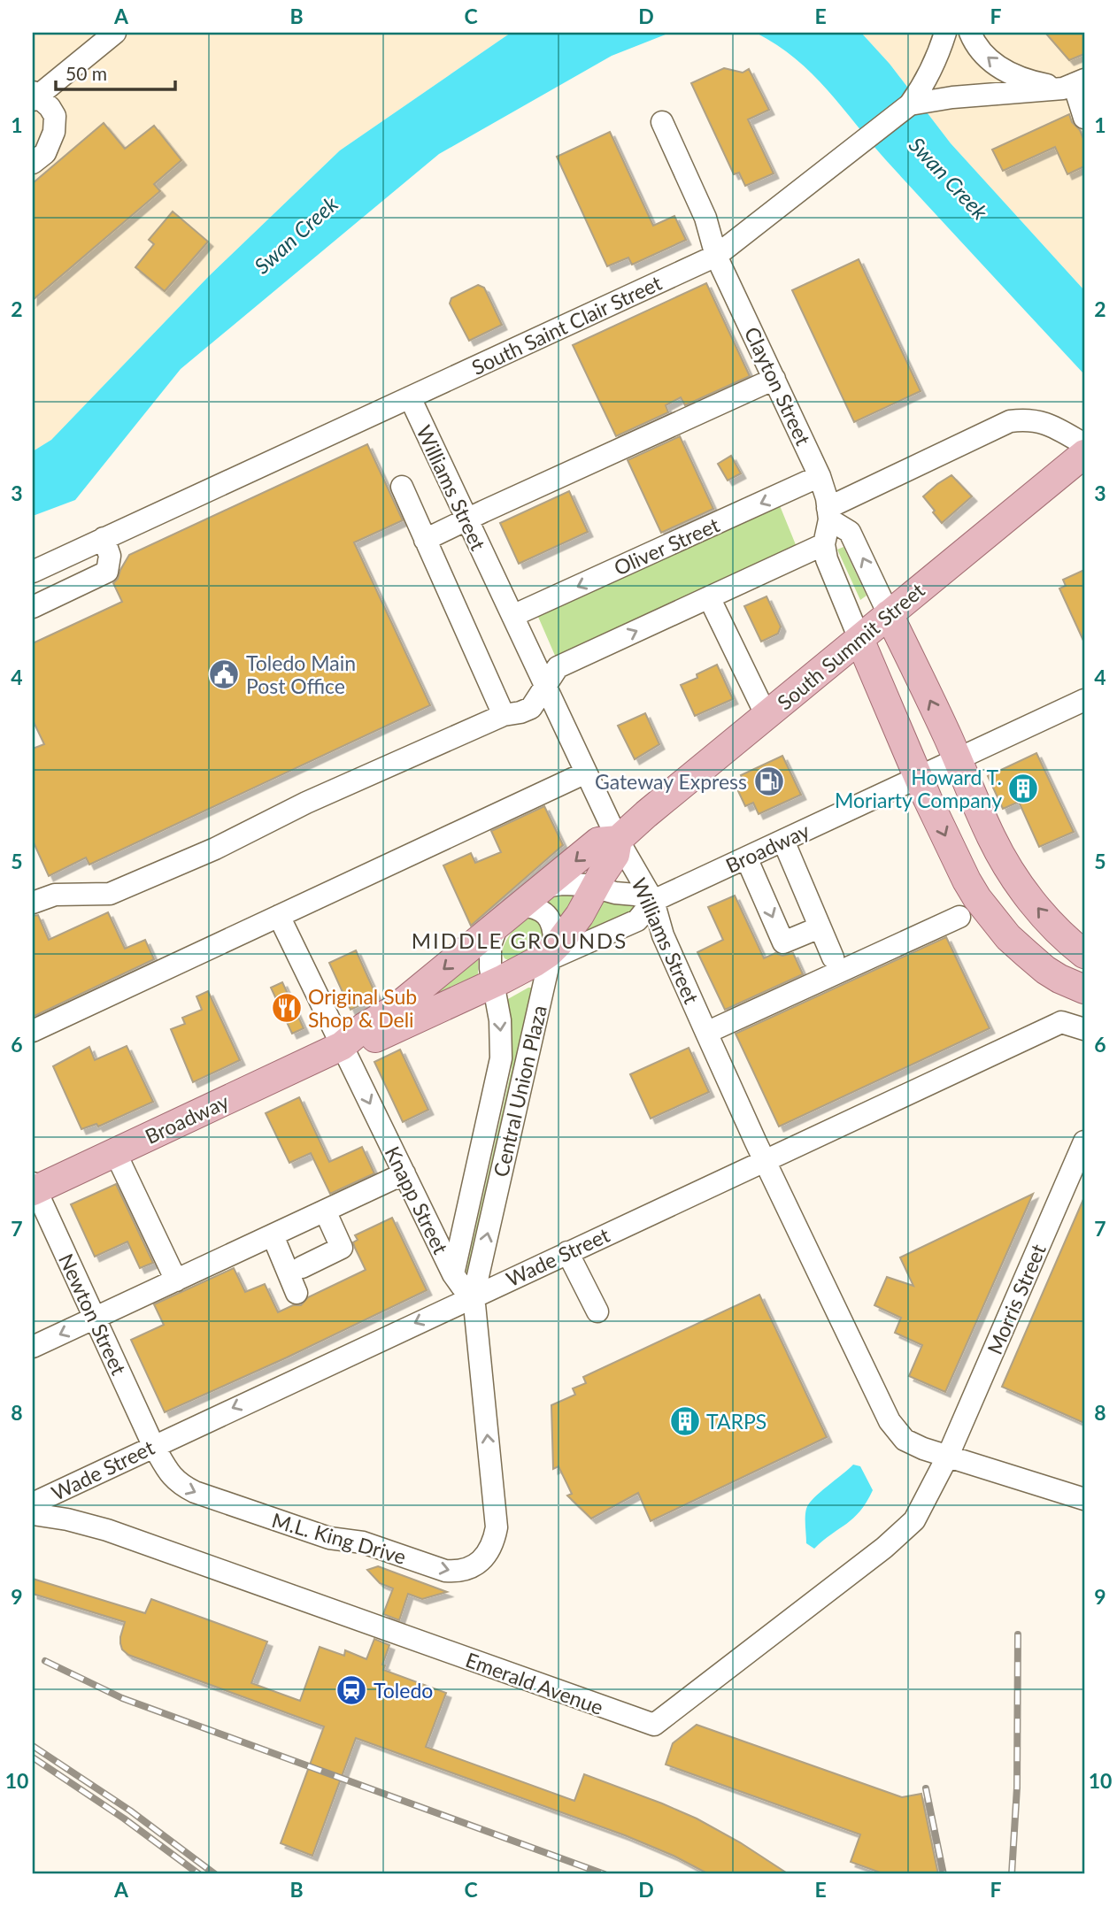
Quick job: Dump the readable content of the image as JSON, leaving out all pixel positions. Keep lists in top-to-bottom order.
{
  "streets": {
    "main road": ["Clayton Street", "South Summit Street", "Broadway"],
    "street": [
      "South Saint Clair Street",
      "Williams Street",
      "Oliver Street",
      "Central Union Plaza",
      "Knapp Street",
      "Wade Street",
      "Morris Street",
      "Newton Street",
      "M.L. King Drive",
      "Emerald Avenue"
    ]
  },
  "crossings": [
    ["South Saint Clair Street", "Clayton Street"],
    ["South Saint Clair Street", "Williams Street"],
    ["Clayton Street", "Oliver Street"],
    ["Clayton Street", "South Summit Street"],
    ["Clayton Street", "Broadway"],
    ["Williams Street", "Oliver Street"],
    ["Williams Street", "South Summit Street"],
    ["Williams Street", "Broadway"],
    ["Williams Street", "Wade Street"],
    ["Williams Street", "Morris Street"],
    ["Williams Street", "Emerald Avenue"],
    ["South Summit Street", "Broadway"],
    ["South Summit Street", "Central Union Plaza"],
    ["Broadway", "Central Union Plaza"],
    ["Broadway", "Knapp Street"],
    ["Broadway", "Newton Street"],
    ["Central Union Plaza", "Knapp Street"],
    ["Central Union Plaza", "Wade Street"],
    ["Central Union Plaza", "M.L. King Drive"],
    ["Knapp Street", "Wade Street"],
    ["Knapp Street", "M.L. King Drive"],
    ["Wade Street", "Newton Street"],
    ["Wade Street", "M.L. King Drive"],
    ["Morris Street", "Emerald Avenue"],
    ["Newton Street", "M.L. King Drive"]
  ],
  "districts": ["MIDDLE GROUNDS"],
  "water": ["Swan Creek"],
  "places": {
    "public building": ["Toledo Main Post Office"],
    "fuel station": ["Gateway Express"],
    "building": ["Howard T. Moriarty Company", "TARPS"],
    "restaurant": ["Original Sub Shop & Deli"],
    "station": ["Toledo"]
  },
  "scale_bar": "50 m",
  "grid": {
    "columns": [
      "A",
      "B",
      "C",
      "D",
      "E",
      "F"
    ],
    "rows": [
      "1",
      "2",
      "3",
      "4",
      "5",
      "6",
      "7",
      "8",
      "9",
      "10"
    ]
  }
}
